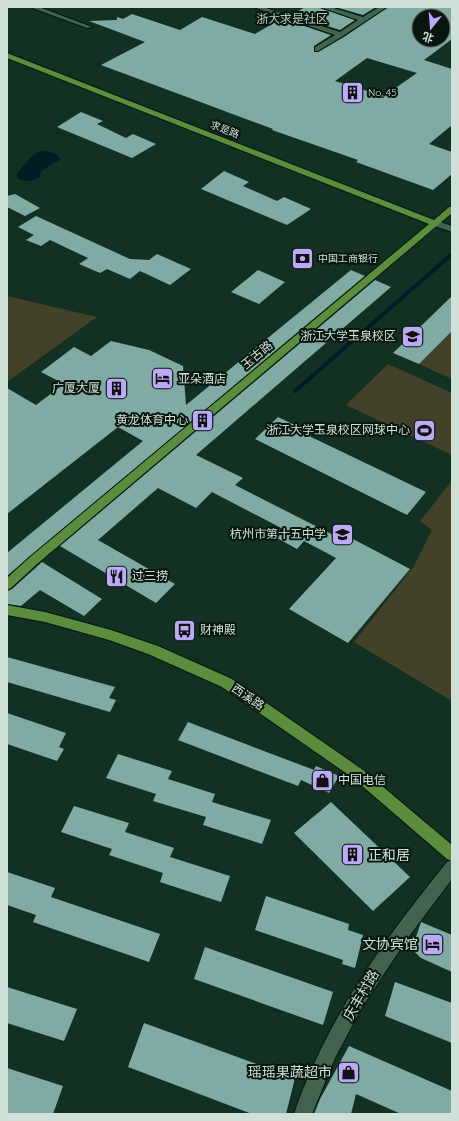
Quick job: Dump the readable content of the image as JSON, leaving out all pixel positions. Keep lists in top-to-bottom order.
{
  "streets": {
    "main road": ["求是路", "玉古路", "西溪路"],
    "street": ["庆丰村路"]
  },
  "crossings": [
    ["求是路", "玉古路"]
  ],
  "districts": ["浙大求是社区"],
  "places": {
    "building": [
      "No. 45",
      "广厦大厦",
      "黄龙体育中心",
      "正和居"
    ],
    "bank": ["中国工商银行"],
    "school or university": ["浙江大学玉泉校区", "杭州市第十五中学"],
    "hotel": ["亚朵酒店", "文协宾馆"],
    "sports": ["浙江大学玉泉校区网球中心"],
    "restaurant": ["过三捞"],
    "bus stop": ["财神殿"],
    "shop": ["中国电信", "瑶瑶果蔬超市"]
  },
  "north": "bottom"
}
